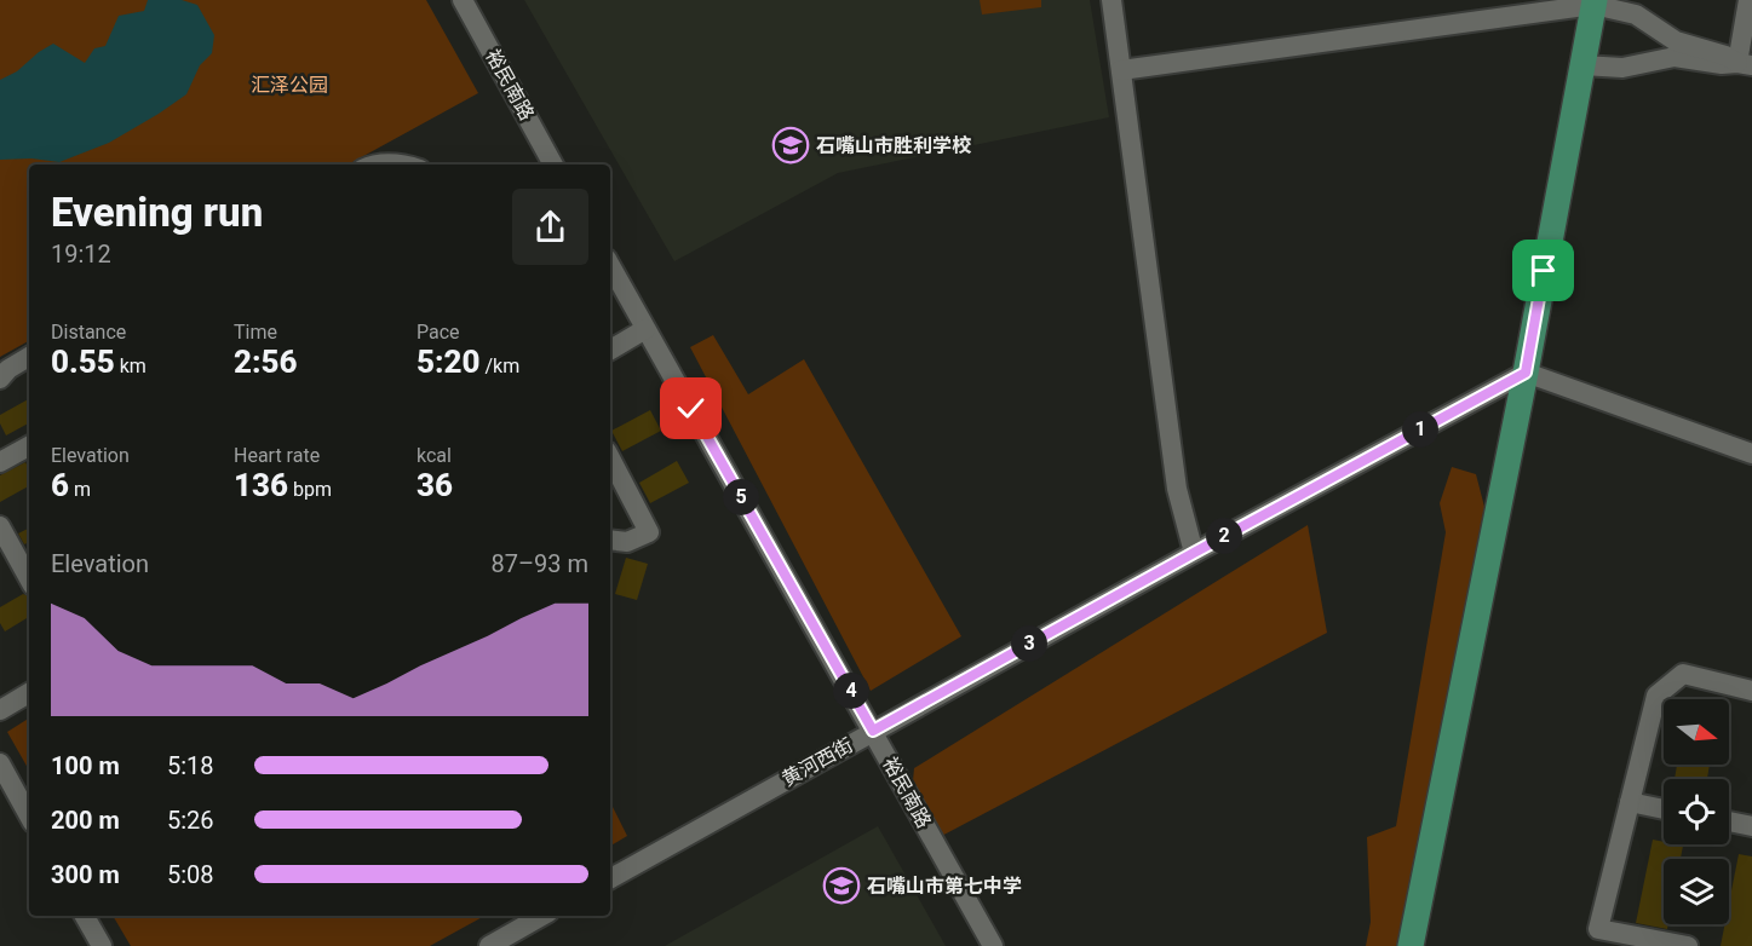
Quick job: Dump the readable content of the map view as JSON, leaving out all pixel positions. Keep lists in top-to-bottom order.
{
  "streets": {
    "street": ["裕民南路", "黄河西街"]
  },
  "crossings": [
    ["裕民南路", "黄河西街"]
  ],
  "parks": ["汇泽公园"],
  "places": {
    "school or university": ["石嘴山市胜利学校", "石嘴山市第七中学"]
  },
  "north": "right",
  "page": {
    "heading": ["Evening run", "19:12"],
    "stats": [
      ["Distance", "0.55 km"],
      ["Time", "2:56"],
      ["Pace", "5:20 /km"],
      ["Elevation", "6 m"],
      ["Heart rate", "136 bpm"],
      ["kcal", "36"]
    ],
    "pins": [
      "1",
      "5",
      "2",
      "3",
      "4"
    ],
    "chart": ["Elevation", "87–93 m"],
    "list": [
      {
        "name": "100 m",
        "note": "5:18"
      },
      {
        "name": "200 m",
        "note": "5:26"
      },
      {
        "name": "300 m",
        "note": "5:08"
      }
    ]
  }
}
